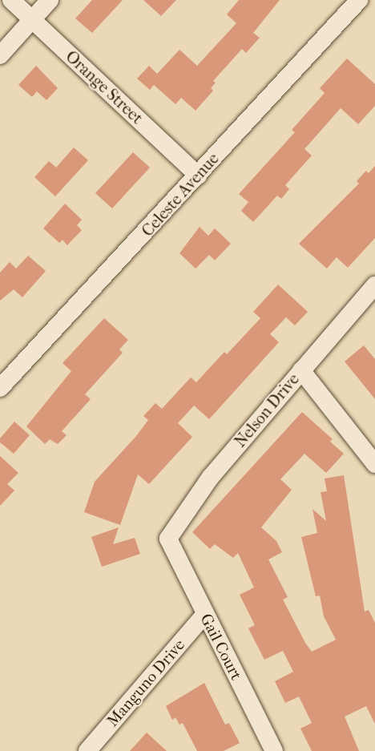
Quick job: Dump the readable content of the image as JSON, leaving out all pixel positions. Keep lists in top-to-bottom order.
{
  "streets": {
    "street": [
      "Orange Street",
      "Celeste Avenue",
      "Nelson Drive",
      "Gail Court",
      "Manguno Drive"
    ]
  },
  "crossings": [
    ["Orange Street", "Celeste Avenue"],
    ["Nelson Drive", "Gail Court"],
    ["Gail Court", "Manguno Drive"]
  ]
}
